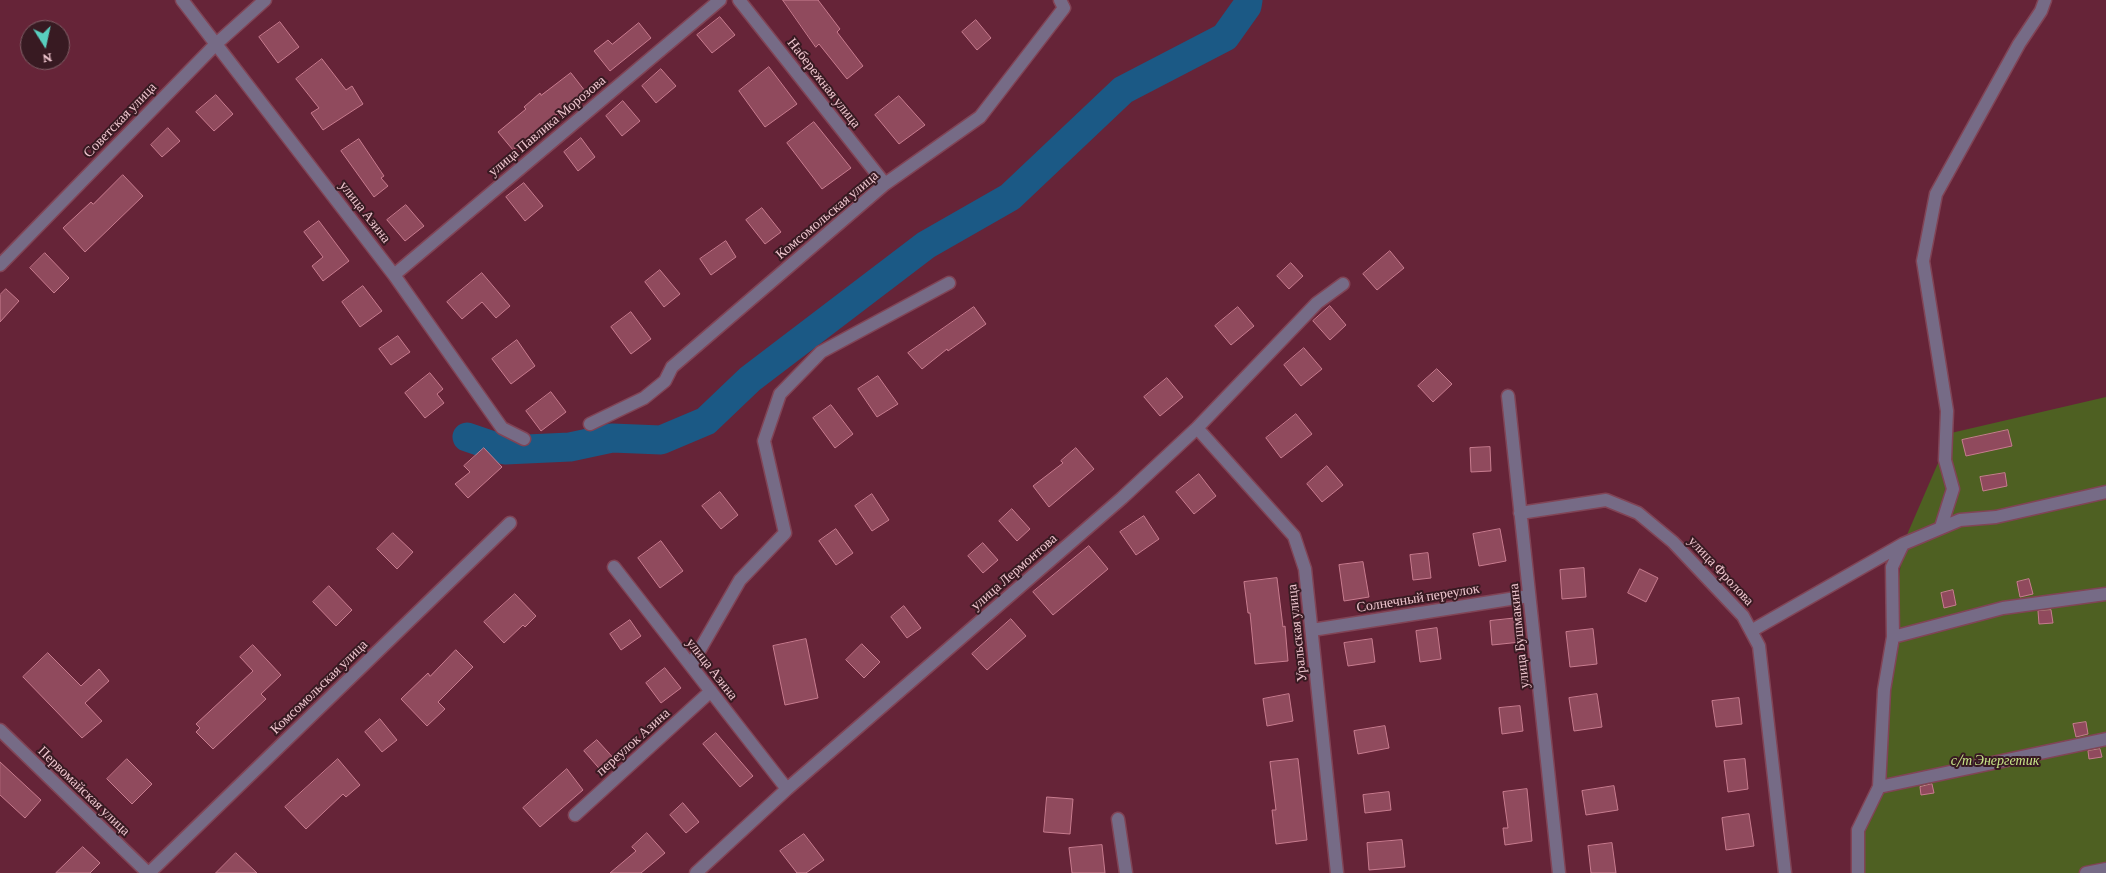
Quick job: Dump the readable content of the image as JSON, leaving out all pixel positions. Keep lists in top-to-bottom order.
{
  "streets": {
    "street": [
      "Набережная улица",
      "Советская улица",
      "улица Павлика Морозова",
      "улица Азина",
      "Комсомольская улица",
      "улица Фролова",
      "улица Лермонтова",
      "Солнечный переулок",
      "Уральская улица",
      "улица Бушмакина",
      "переулок Азина",
      "Первомайская улица"
    ]
  },
  "crossings": [
    ["Набережная улица", "Комсомольская улица"],
    ["Советская улица", "улица Азина"],
    ["улица Павлика Морозова", "улица Азина"],
    ["улица Азина", "улица Лермонтова"],
    ["улица Азина", "переулок Азина"],
    ["Комсомольская улица", "Первомайская улица"],
    ["улица Фролова", "улица Бушмакина"],
    ["улица Лермонтова", "Уральская улица"],
    ["Солнечный переулок", "Уральская улица"],
    ["Солнечный переулок", "улица Бушмакина"]
  ],
  "parks": ["с/т Энергетик"],
  "north": "bottom"
}
